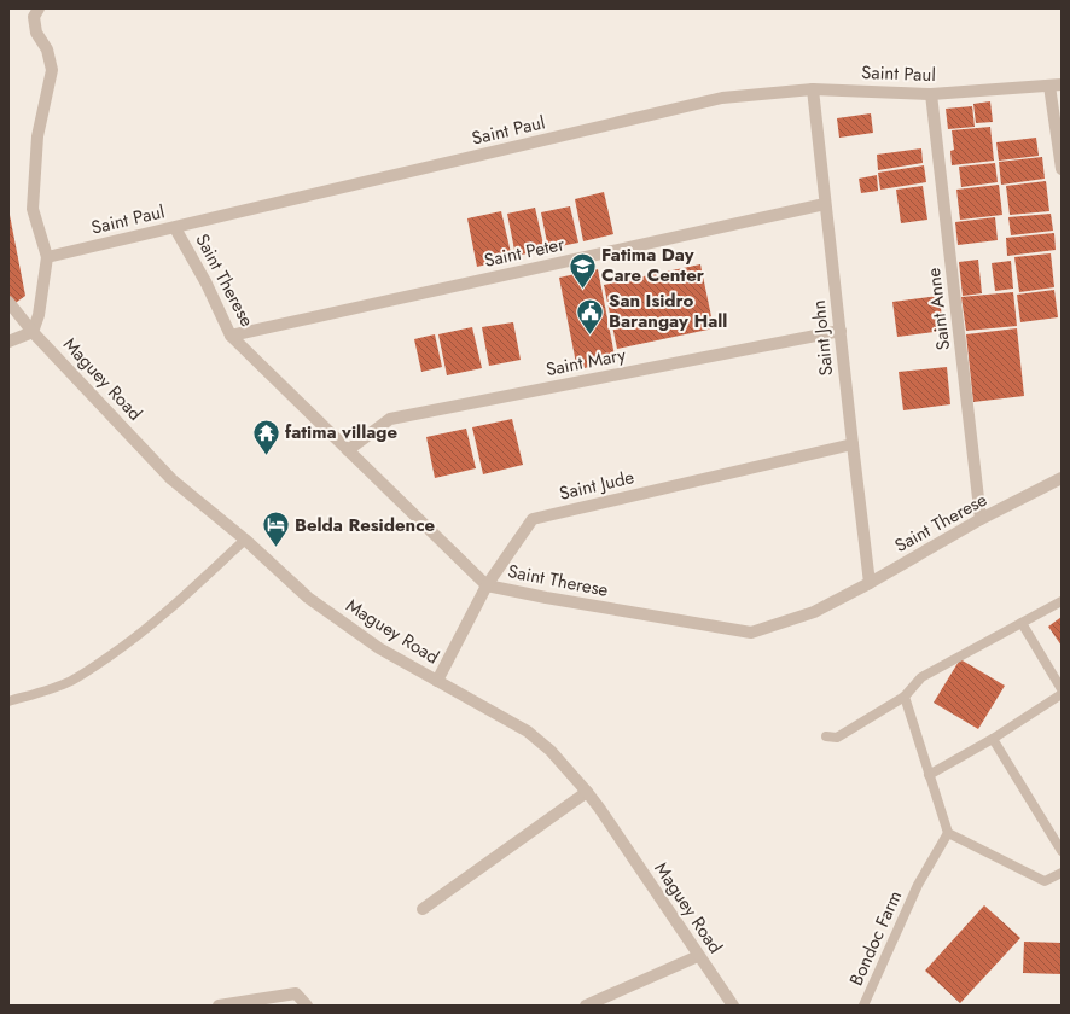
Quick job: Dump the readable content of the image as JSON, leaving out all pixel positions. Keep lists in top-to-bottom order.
{
  "streets": {
    "street": [
      "Saint Paul",
      "Saint Peter",
      "Saint Therese",
      "Saint Anne",
      "Saint John",
      "Saint Mary",
      "Maguey Road",
      "Saint Jude"
    ],
    "lane": ["Bondoc Farm"]
  },
  "crossings": [
    ["Saint Paul", "Saint Therese"],
    ["Saint Paul", "Saint Anne"],
    ["Saint Paul", "Saint John"],
    ["Saint Peter", "Saint Therese"],
    ["Saint Peter", "Saint John"],
    ["Saint Therese", "Saint Anne"],
    ["Saint Therese", "Saint John"],
    ["Saint Therese", "Saint Mary"],
    ["Saint Therese", "Saint Jude"],
    ["Saint John", "Saint Mary"],
    ["Saint John", "Saint Jude"],
    ["Maguey Road", "Saint Jude"]
  ],
  "places": {
    "school or university": ["Fatima Day Care Center"],
    "public building": ["San Isidro Barangay Hall"],
    "temple": ["fatima village"],
    "hotel": ["Belda Residence"]
  }
}
